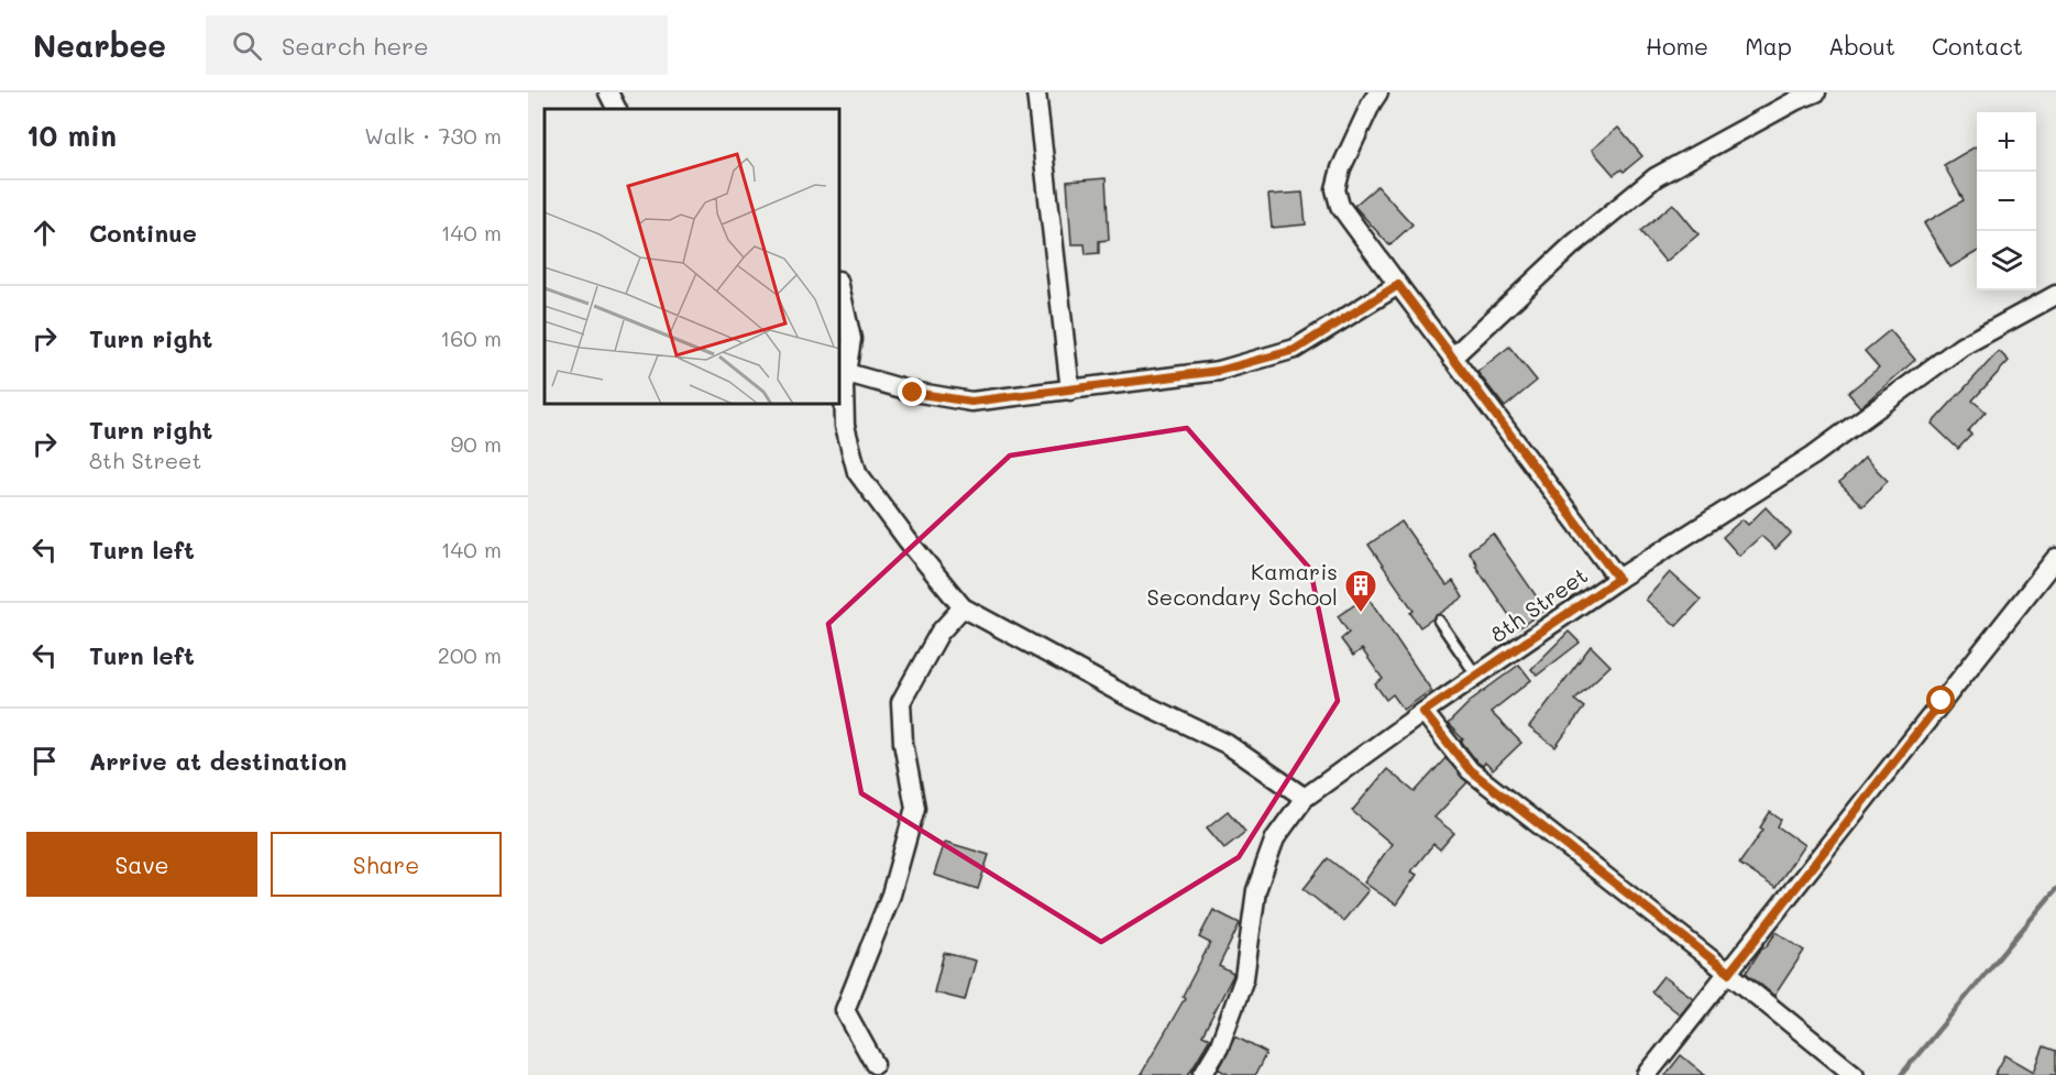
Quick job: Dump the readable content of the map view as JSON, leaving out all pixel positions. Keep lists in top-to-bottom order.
{
  "streets": {
    "street": ["8th Street"]
  },
  "places": {
    "building": ["Kamaris Secondary School"]
  },
  "page": {
    "header": "Nearbee",
    "search": "Search here",
    "nav": [
      "Home",
      "Map",
      "About",
      "Contact"
    ],
    "heading": ["10 min", "Walk · 730 m"],
    "map_buttons": ["+", "−"],
    "list": [
      ["Continue", "140 m"],
      ["Turn right", "160 m"],
      ["Turn right", "8th Street", "90 m"],
      ["Turn left", "140 m"],
      ["Turn left", "200 m"],
      "Arrive at destination"
    ],
    "buttons": ["Save", "Share"]
  }
}
